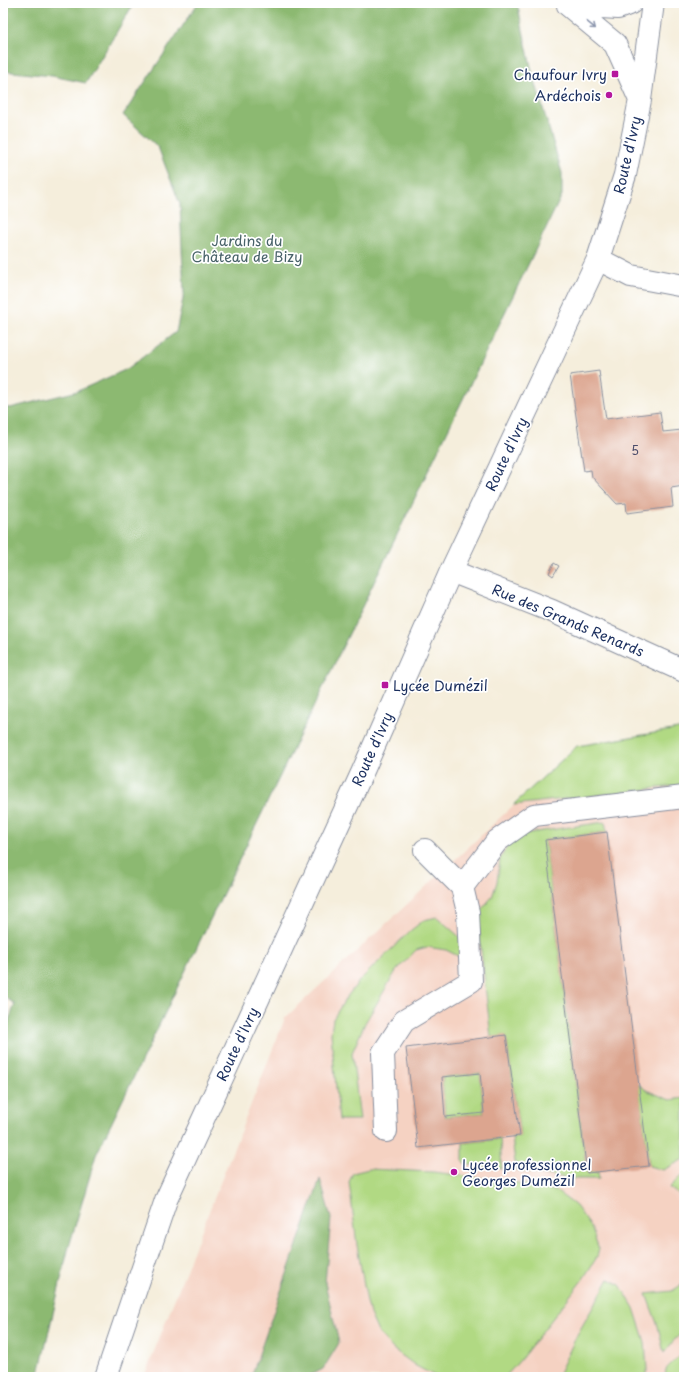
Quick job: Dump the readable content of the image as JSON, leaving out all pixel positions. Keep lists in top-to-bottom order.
{
  "streets": {
    "street": ["Route d'Ivry", "Rue des Grands Renards"]
  },
  "crossings": [
    ["Route d'Ivry", "Rue des Grands Renards"]
  ],
  "parks": ["Jardins du Château de Bizy"],
  "places": {
    "transit": ["Chaufour Ivry", "Lycée Dumézil"],
    "other": ["Ardéchois", "Lycée professionnel Georges Dumézil"]
  },
  "house_numbers": ["5"]
}
